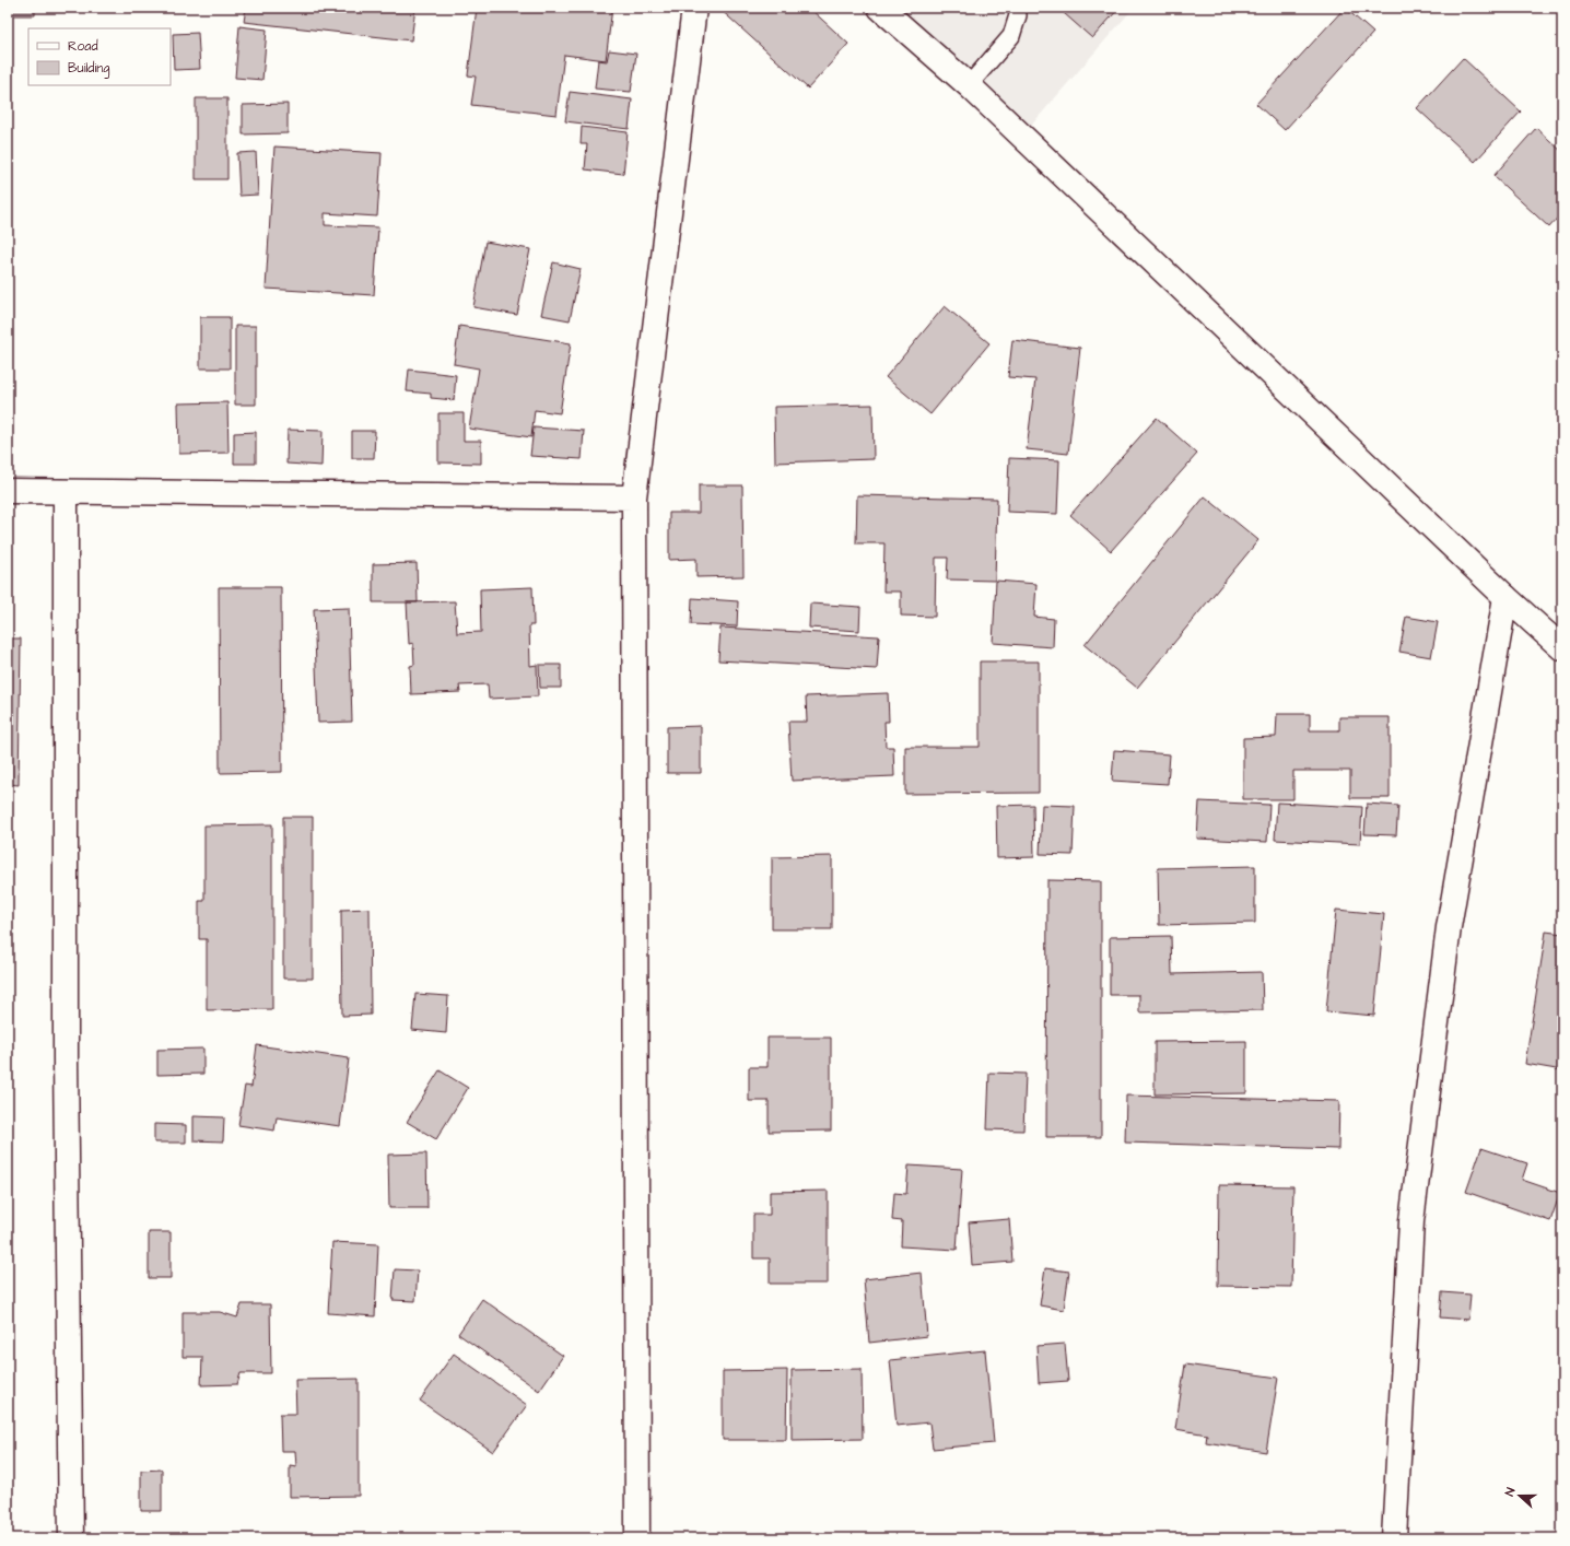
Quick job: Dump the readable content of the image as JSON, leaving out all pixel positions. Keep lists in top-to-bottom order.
{
  "legend": ["Road", "Building"],
  "north": "left"
}
